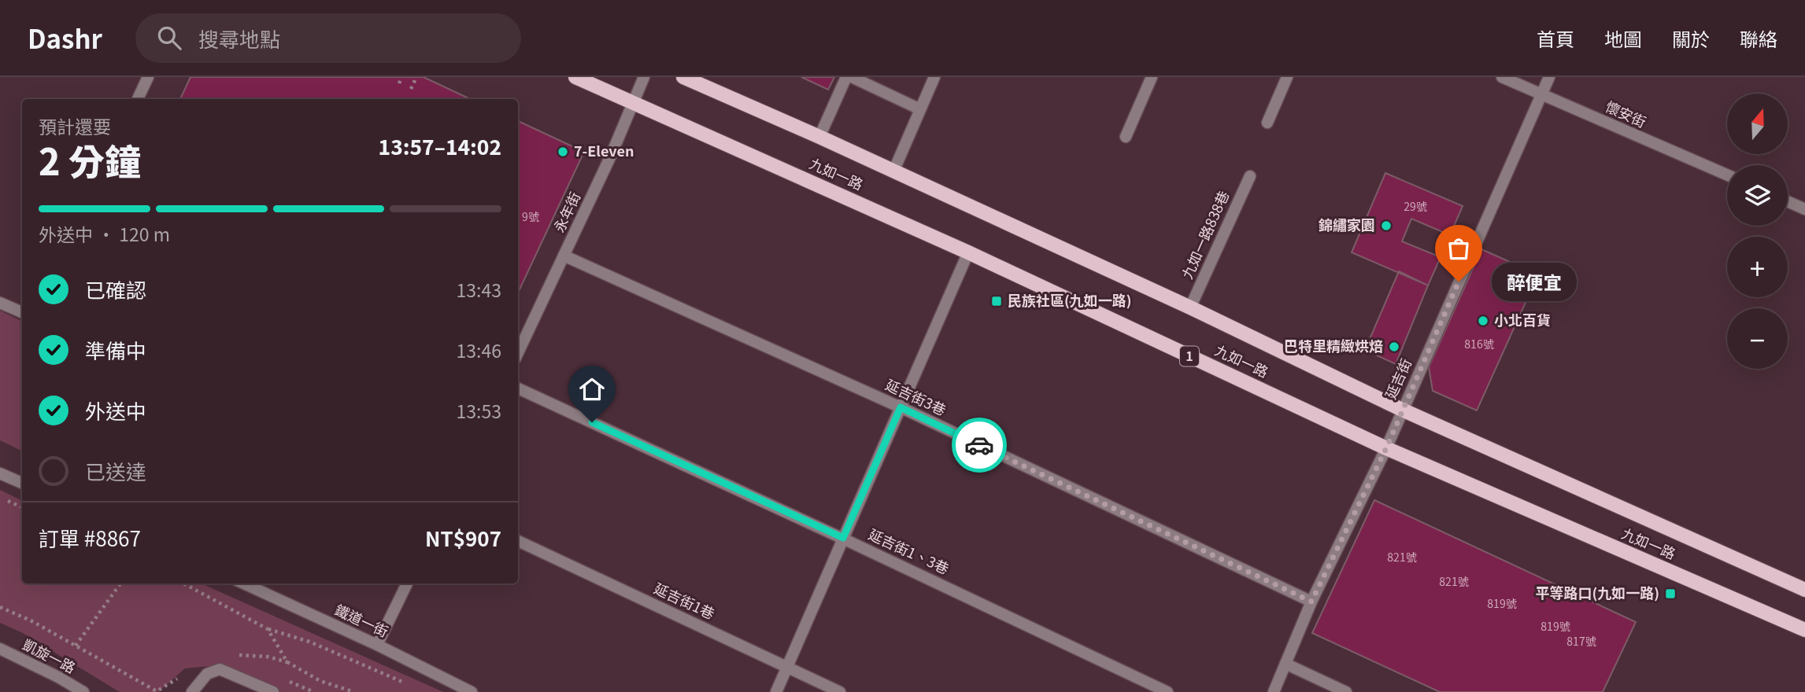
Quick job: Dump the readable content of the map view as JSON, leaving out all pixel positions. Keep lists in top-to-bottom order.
{
  "streets": {
    "main road": ["九如一路", "1"],
    "street": [
      "懷安街",
      "永年街",
      "九如一路838巷",
      "延吉街",
      "延吉街3巷",
      "延吉街1、3巷",
      "延吉街1巷",
      "鐵道一街",
      "凱旋一路"
    ]
  },
  "crossings": [
    ["懷安街", "延吉街"],
    ["九如一路", "永年街"],
    ["九如一路", "九如一路838巷"],
    ["九如一路", "延吉街"],
    ["永年街", "延吉街3巷"],
    ["延吉街", "延吉街3巷"]
  ],
  "places": {
    "other": [
      "7-Eleven",
      "錦繡家園",
      "醉便宜",
      "小北百貨",
      "巴特里精緻烘焙"
    ],
    "transit": ["民族社區(九如一路)", "平等路口(九如一路)"]
  },
  "house_numbers": [
    "29號",
    "9號",
    "816號",
    "821號",
    "821號",
    "819號",
    "819號",
    "817號"
  ],
  "north": "top",
  "page": {
    "header": "Dashr",
    "search": "搜尋地點",
    "nav": [
      "首頁",
      "地圖",
      "關於",
      "聯絡"
    ],
    "map_buttons": ["+", "−"],
    "heading": ["2 分鐘", "預計還要", "13:57–14:02"],
    "panel": ["訂單 #8867", "NT$907"],
    "bar": "外送中 · 120 m",
    "list": [
      ["已確認", "13:43"],
      ["準備中", "13:46"],
      ["外送中", "13:53"],
      "已送達"
    ],
    "bubble": "醉便宜"
  }
}
